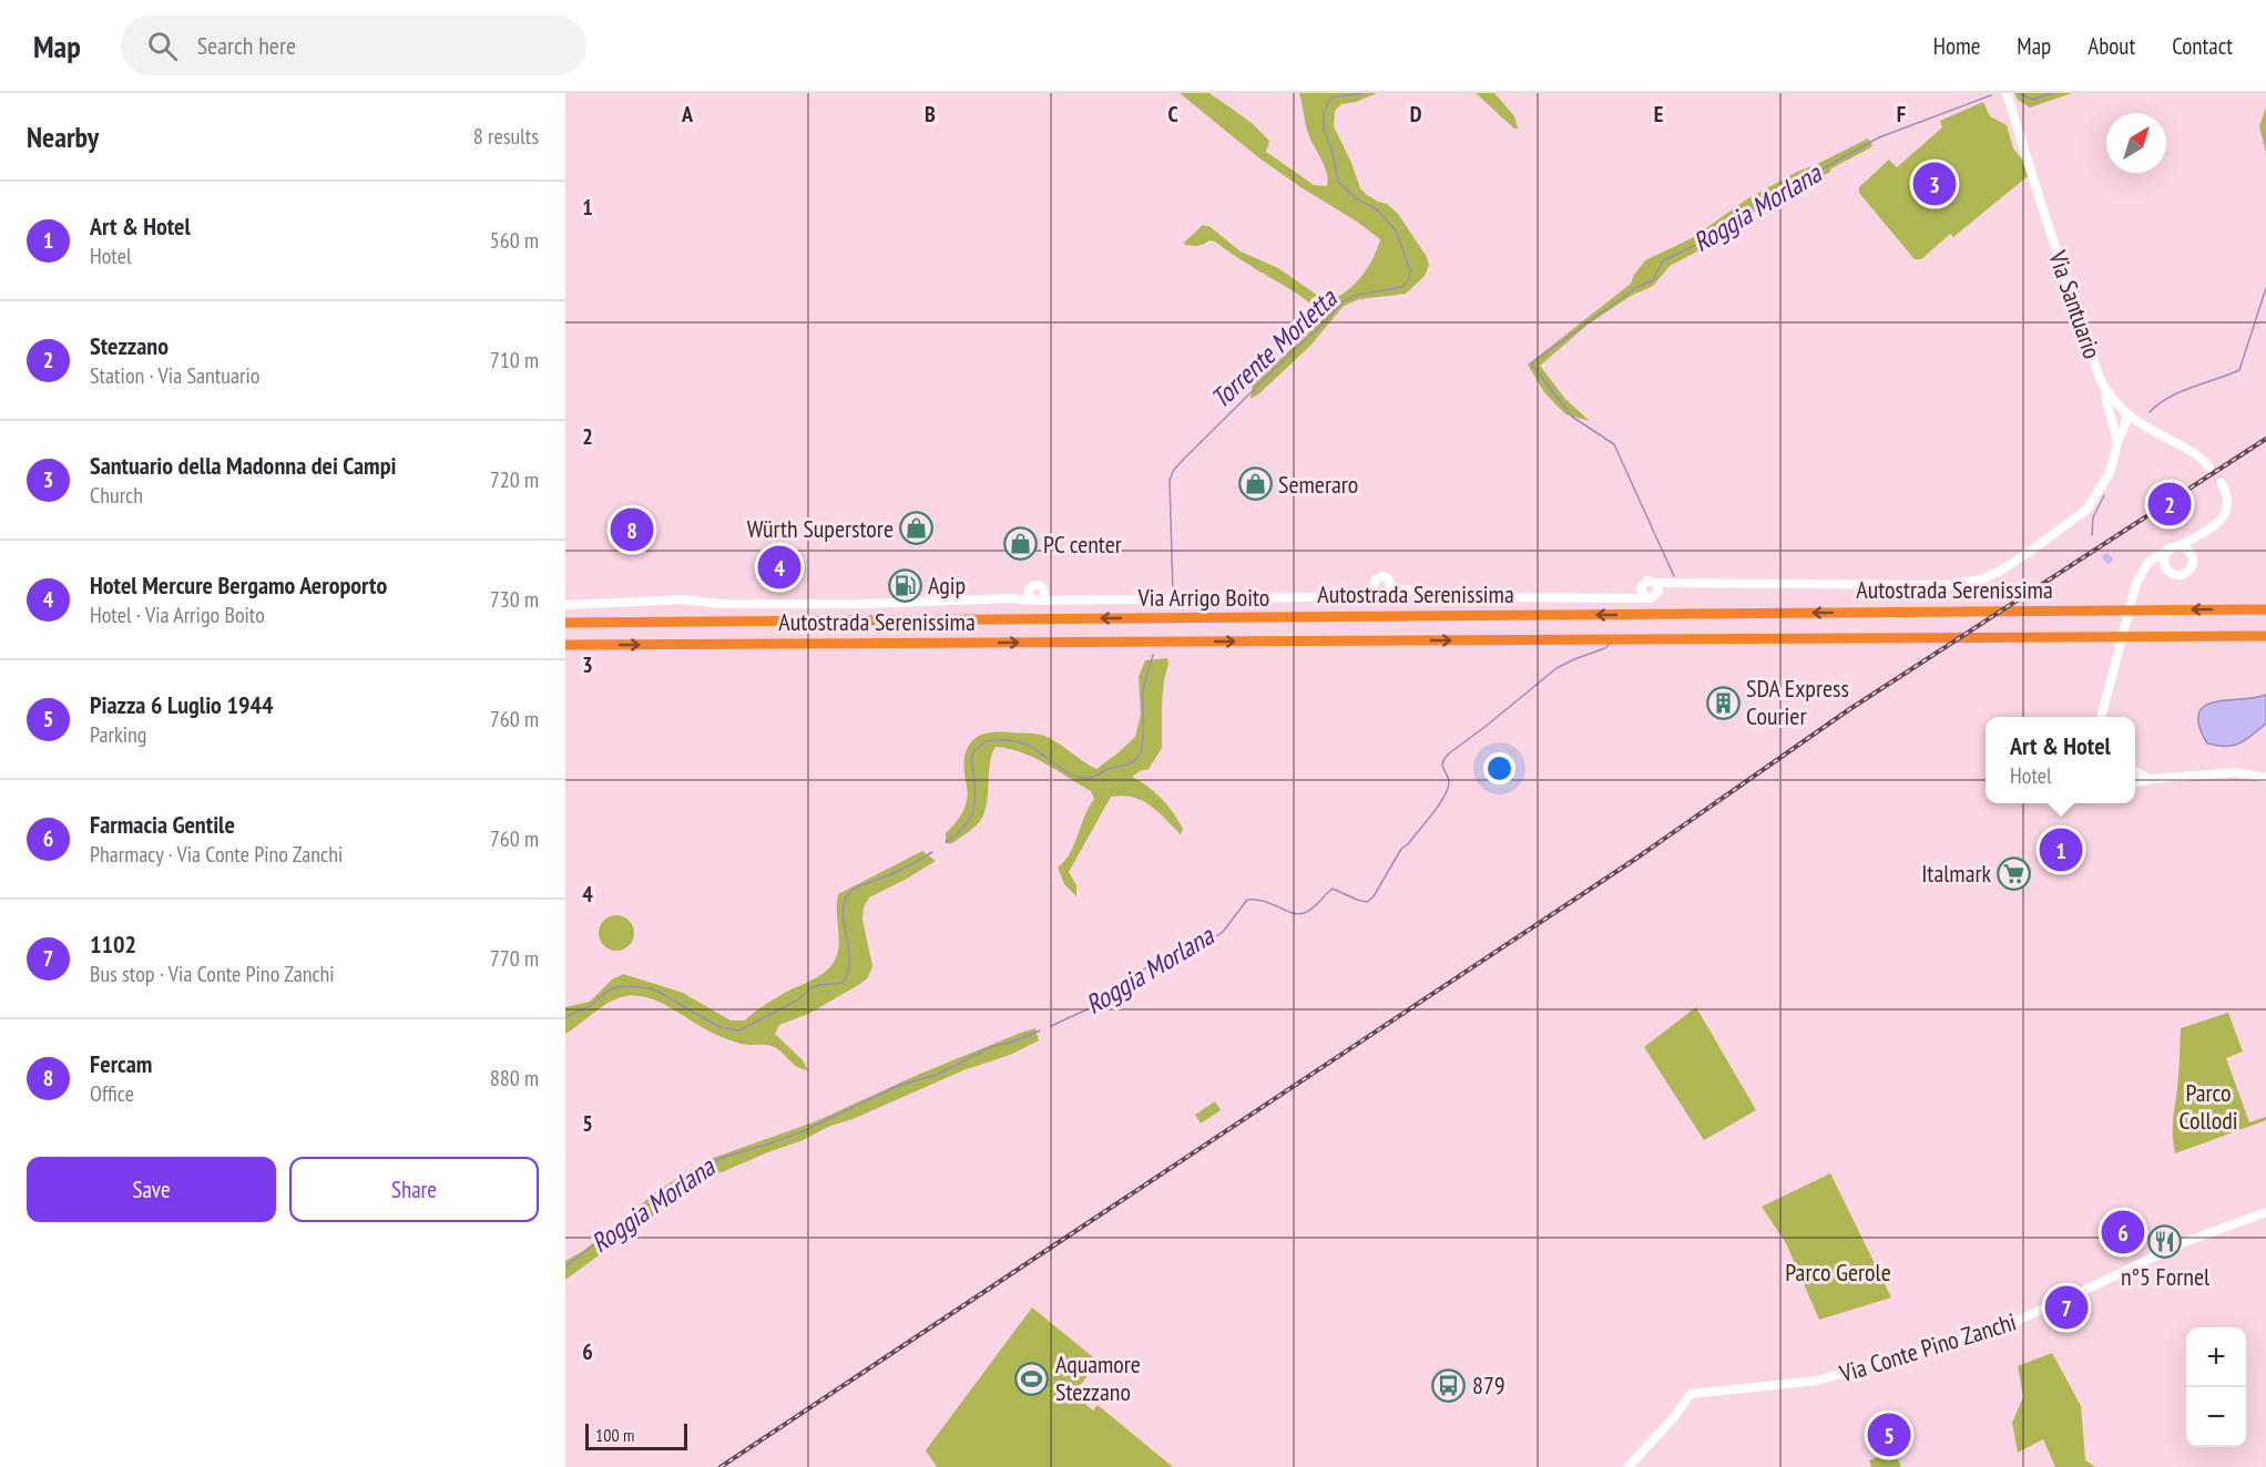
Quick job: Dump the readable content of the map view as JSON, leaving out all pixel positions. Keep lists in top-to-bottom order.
{
  "streets": {
    "highway": ["Autostrada Serenissima"],
    "street": ["Via Santuario", "Via Arrigo Boito", "Via Conte Pino Zanchi"]
  },
  "crossings": [
    ["Via Santuario", "Via Arrigo Boito"]
  ],
  "water": ["Roggia Morlana", "Torrente Morletta"],
  "parks": ["Parco Collodi", "Parco Gerole"],
  "places": {
    "shop": ["Semeraro", "Würth Superstore", "PC center"],
    "fuel station": ["Agip"],
    "building": ["SDA Express Courier"],
    "supermarket": ["Italmark"],
    "restaurant": ["n°5 Fornel"],
    "sports": ["Aquamore Stezzano"],
    "bus stop": ["879"]
  },
  "scale_bar": "100 m",
  "north": "top right",
  "page": {
    "header": "Map",
    "search": "Search here",
    "nav": [
      "Home",
      "Map",
      "About",
      "Contact"
    ],
    "heading": ["Nearby", "8 results"],
    "pins": [
      "3",
      "2",
      "8",
      "4",
      "1",
      "6",
      "7",
      "5"
    ],
    "list": [
      {
        "mark": "1",
        "name": "Art & Hotel",
        "note": "Hotel",
        "value": "560 m"
      },
      {
        "mark": "2",
        "name": "Stezzano",
        "note": "Station · Via Santuario",
        "value": "710 m"
      },
      {
        "mark": "3",
        "name": "Santuario della Madonna dei Campi",
        "note": "Church",
        "value": "720 m"
      },
      {
        "mark": "4",
        "name": "Hotel Mercure Bergamo Aeroporto",
        "note": "Hotel · Via Arrigo Boito",
        "value": "730 m"
      },
      {
        "mark": "5",
        "name": "Piazza 6 Luglio 1944",
        "note": "Parking",
        "value": "760 m"
      },
      {
        "mark": "6",
        "name": "Farmacia Gentile",
        "note": "Pharmacy · Via Conte Pino Zanchi",
        "value": "760 m"
      },
      {
        "mark": "7",
        "name": "1102",
        "note": "Bus stop · Via Conte Pino Zanchi",
        "value": "770 m"
      },
      {
        "mark": "8",
        "name": "Fercam",
        "note": "Office",
        "value": "880 m"
      }
    ],
    "popup": ["Art & Hotel", "Hotel"],
    "buttons": ["Save", "Share"],
    "map_buttons": ["+", "−"],
    "scale": "100 m"
  },
  "grid": {
    "columns": [
      "A",
      "B",
      "C",
      "D",
      "E",
      "F"
    ],
    "rows": [
      "1",
      "2",
      "3",
      "4",
      "5",
      "6"
    ]
  }
}
